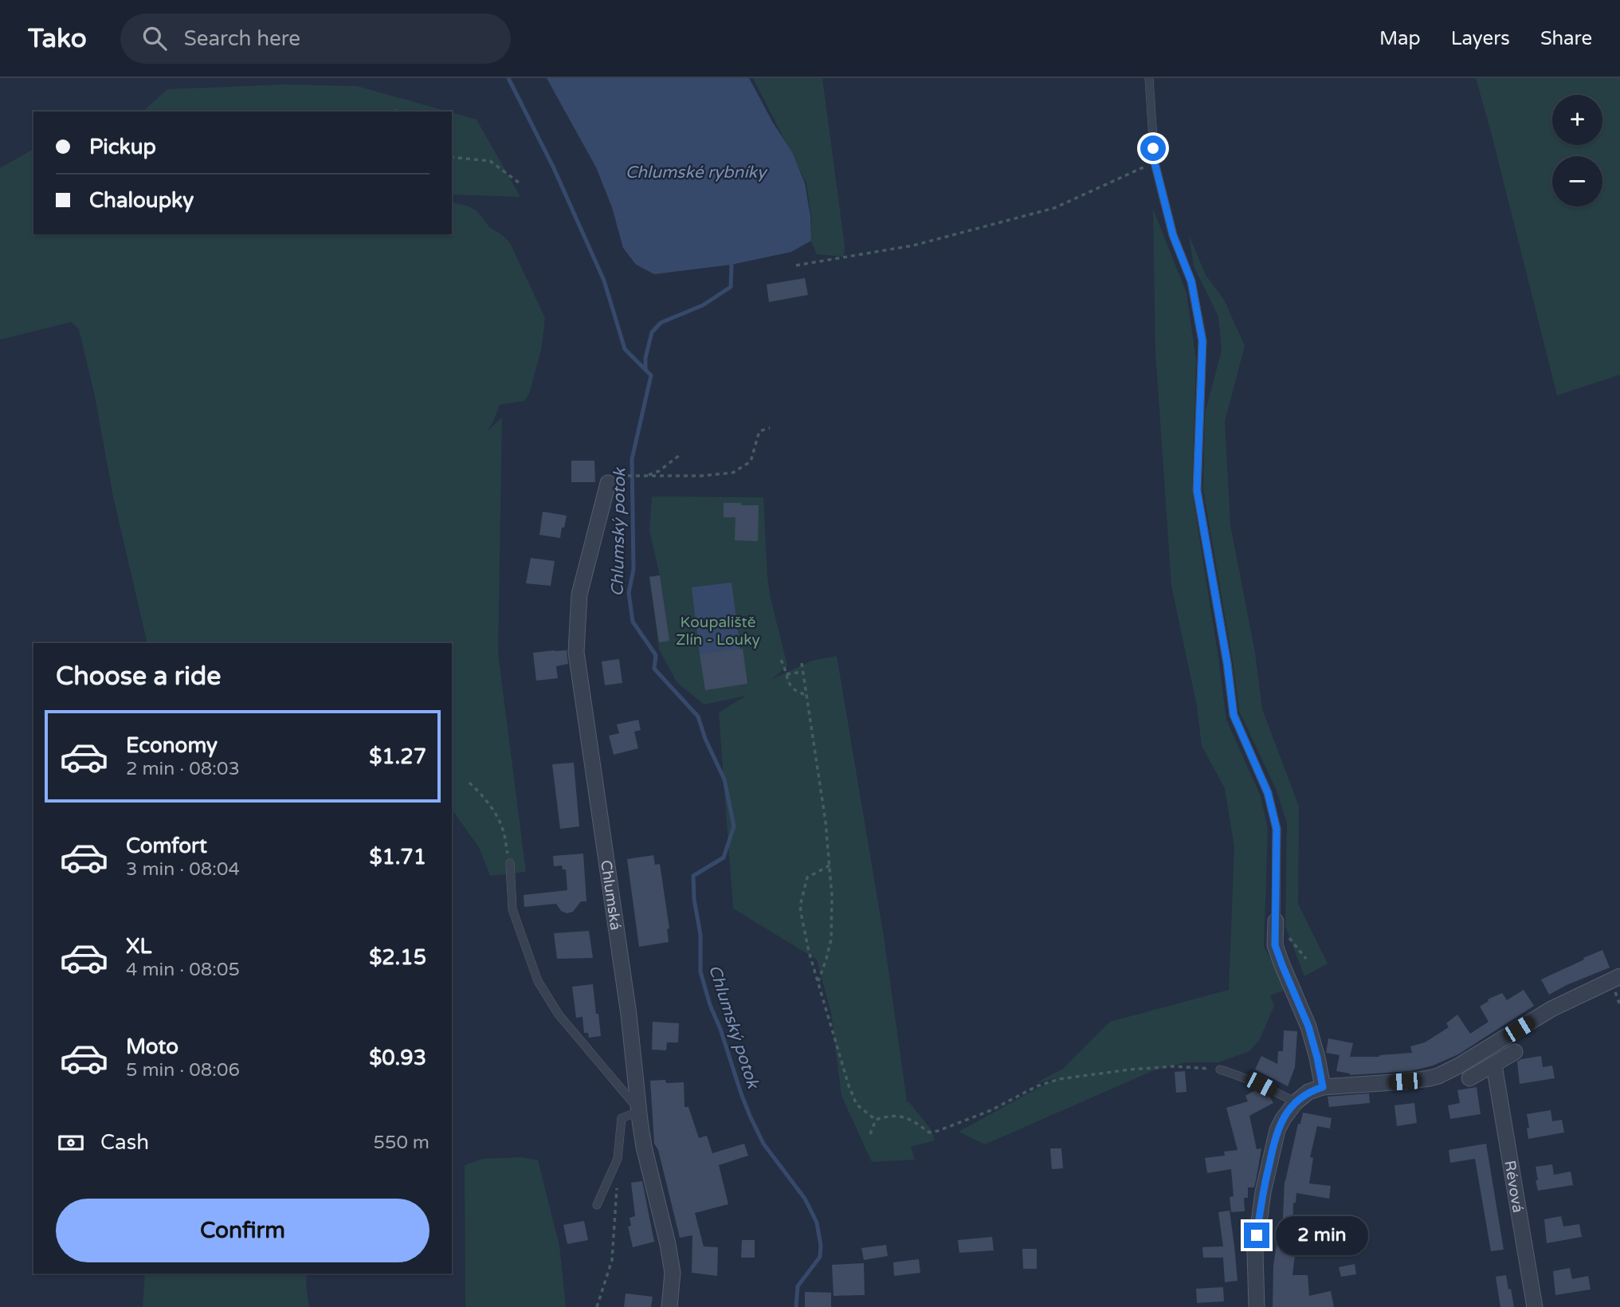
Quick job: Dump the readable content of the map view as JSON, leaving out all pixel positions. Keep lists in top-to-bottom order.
{
  "streets": {
    "street": ["Chlumská", "Révová"]
  },
  "water": ["Chlumské rybníky", "Chlumský potok"],
  "parks": ["Koupaliště Zlín - Louky"],
  "page": {
    "header": "Tako",
    "search": "Search here",
    "nav": ["Map", "Layers", "Share"],
    "map_buttons": ["+", "−"],
    "banner": ["Pickup", "Chaloupky"],
    "heading": "Choose a ride",
    "list": [
      {
        "name": "Economy",
        "note": "2 min · 08:03",
        "value": "$1.27"
      },
      {
        "name": "Comfort",
        "note": "3 min · 08:04",
        "value": "$1.71"
      },
      {
        "name": "XL",
        "note": "4 min · 08:05",
        "value": "$2.15"
      },
      {
        "name": "Moto",
        "note": "5 min · 08:06",
        "value": "$0.93"
      }
    ],
    "pay": ["Cash", "550 m"],
    "buttons": "Confirm",
    "bubble": "2 min"
  }
}
